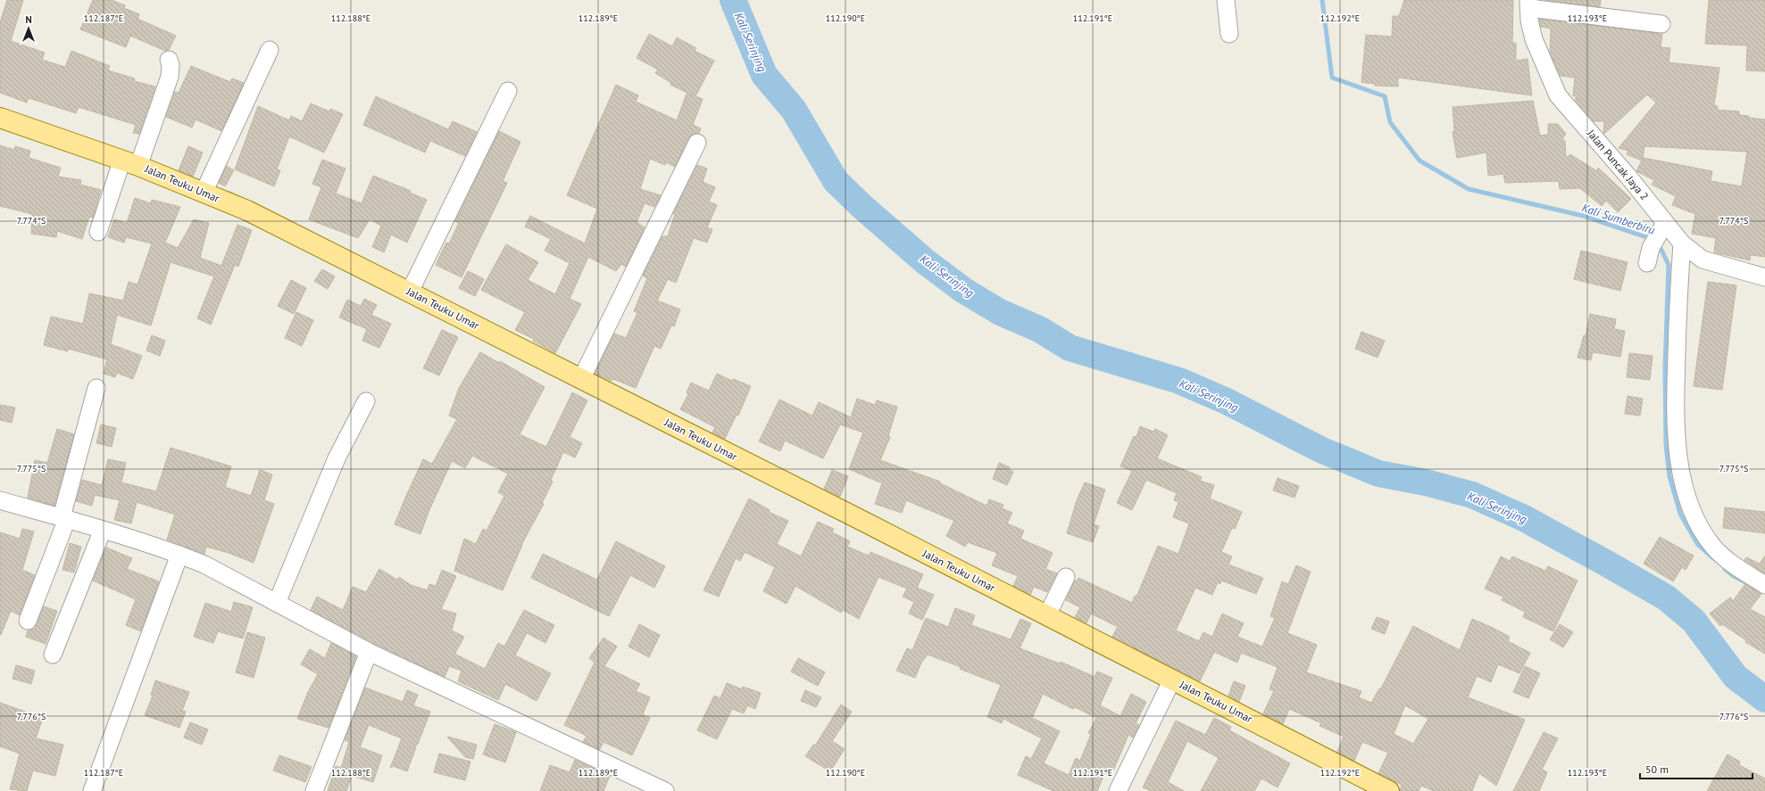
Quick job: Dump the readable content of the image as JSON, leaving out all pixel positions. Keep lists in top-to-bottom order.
{
  "streets": {
    "main road": ["Jalan Teuku Umar"],
    "street": ["Jalan Puncak Jaya 2"]
  },
  "water": ["Kali Serinjing", "Kali Sumberbiru"],
  "scale_bar": "50 m",
  "north": "top",
  "coordinates": [
    "112.187°E",
    "112.188°E",
    "112.189°E",
    "112.190°E",
    "112.191°E",
    "112.192°E",
    "112.193°E",
    "7.774°S",
    "7.775°S",
    "7.776°S"
  ]
}
